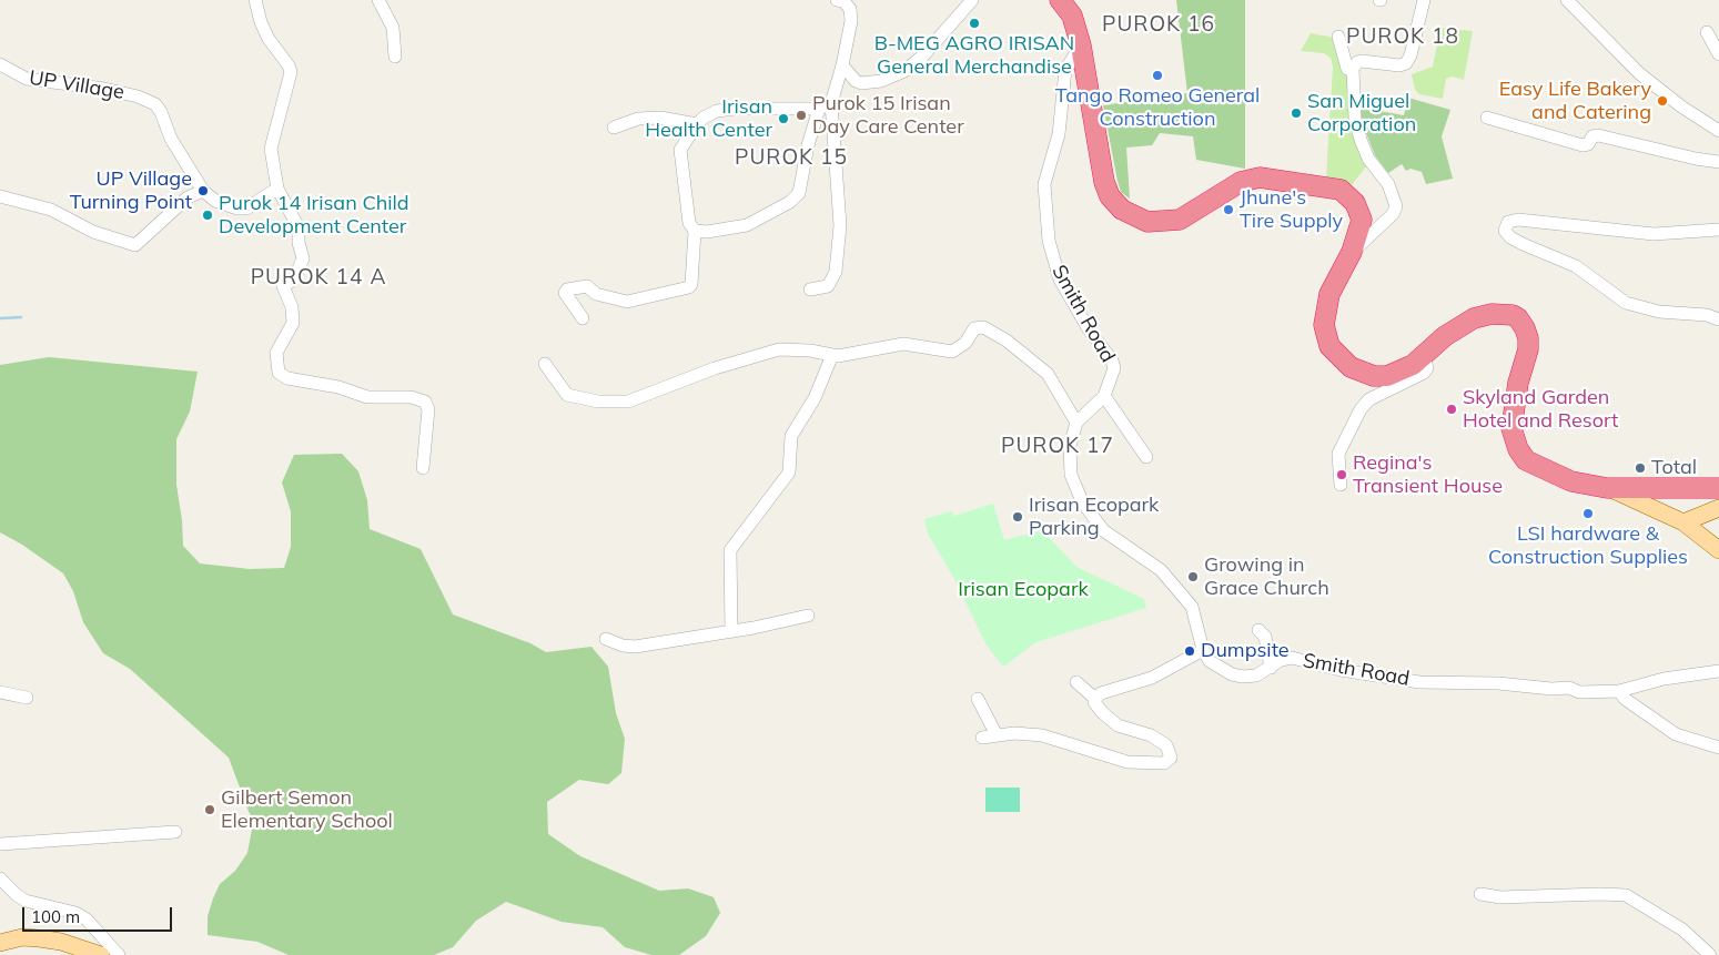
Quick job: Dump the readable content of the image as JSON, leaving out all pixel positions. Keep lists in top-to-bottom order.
{
  "streets": {
    "street": ["UP Village", "Smith Road"]
  },
  "districts": [
    "PUROK 16",
    "PUROK 18",
    "PUROK 15",
    "PUROK 14 A",
    "PUROK 17"
  ],
  "parks": ["Irisan Ecopark"],
  "places": [
    "B-MEG AGRO IRISAN General Merchandise",
    "Tango Romeo General Construction",
    "Easy Life Bakery and Catering",
    "San Miguel Corporation",
    "Purok 15 Irisan Day Care Center",
    "Irisan Health Center",
    "UP Village Turning Point",
    "Jhune's Tire Supply",
    "Purok 14 Irisan Child Development Center",
    "Skyland Garden Hotel and Resort",
    "Total",
    "Regina's Transient House",
    "LSI hardware & Construction Supplies",
    "Irisan Ecopark Parking",
    "Growing in Grace Church",
    "Dumpsite",
    "Gilbert Semon Elementary School"
  ],
  "scale_bar": "100 m"
}
